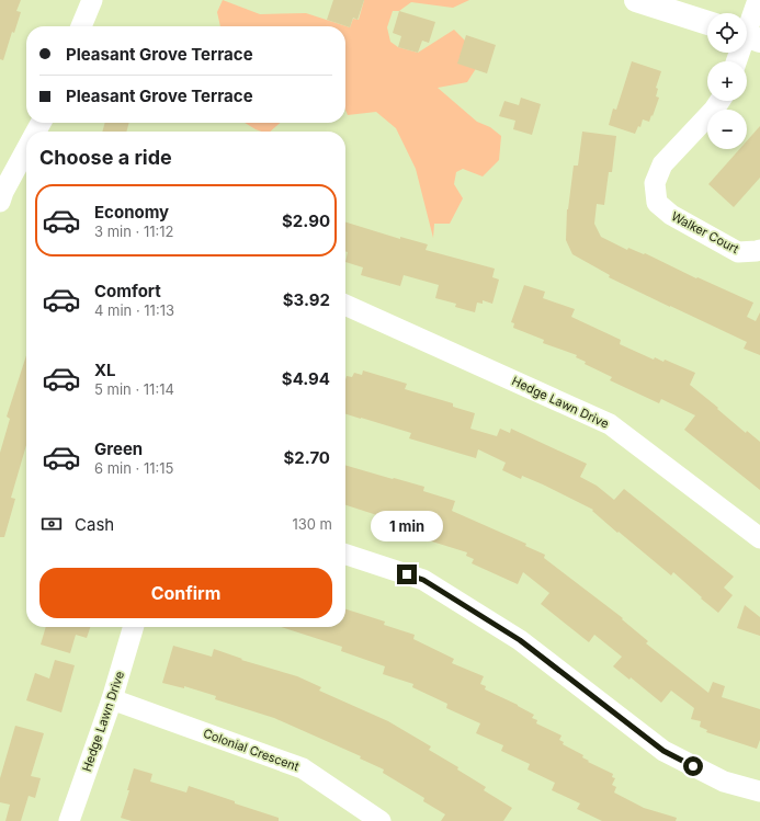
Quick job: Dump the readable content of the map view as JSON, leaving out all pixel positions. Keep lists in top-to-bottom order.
{
  "streets": {
    "street": ["Walker Court", "Hedge Lawn Drive", "Colonial Crescent"]
  },
  "crossings": [
    ["Hedge Lawn Drive", "Colonial Crescent"]
  ],
  "page": {
    "map_buttons": ["+", "−"],
    "banner": ["Pleasant Grove Terrace", "Pleasant Grove Terrace"],
    "heading": "Choose a ride",
    "list": [
      {
        "name": "Economy",
        "note": "3 min · 11:12",
        "value": "$2.90"
      },
      {
        "name": "Comfort",
        "note": "4 min · 11:13",
        "value": "$3.92"
      },
      {
        "name": "XL",
        "note": "5 min · 11:14",
        "value": "$4.94"
      },
      {
        "name": "Green",
        "note": "6 min · 11:15",
        "value": "$2.70"
      }
    ],
    "pay": ["Cash", "130 m"],
    "bubble": "1 min",
    "buttons": "Confirm"
  }
}
